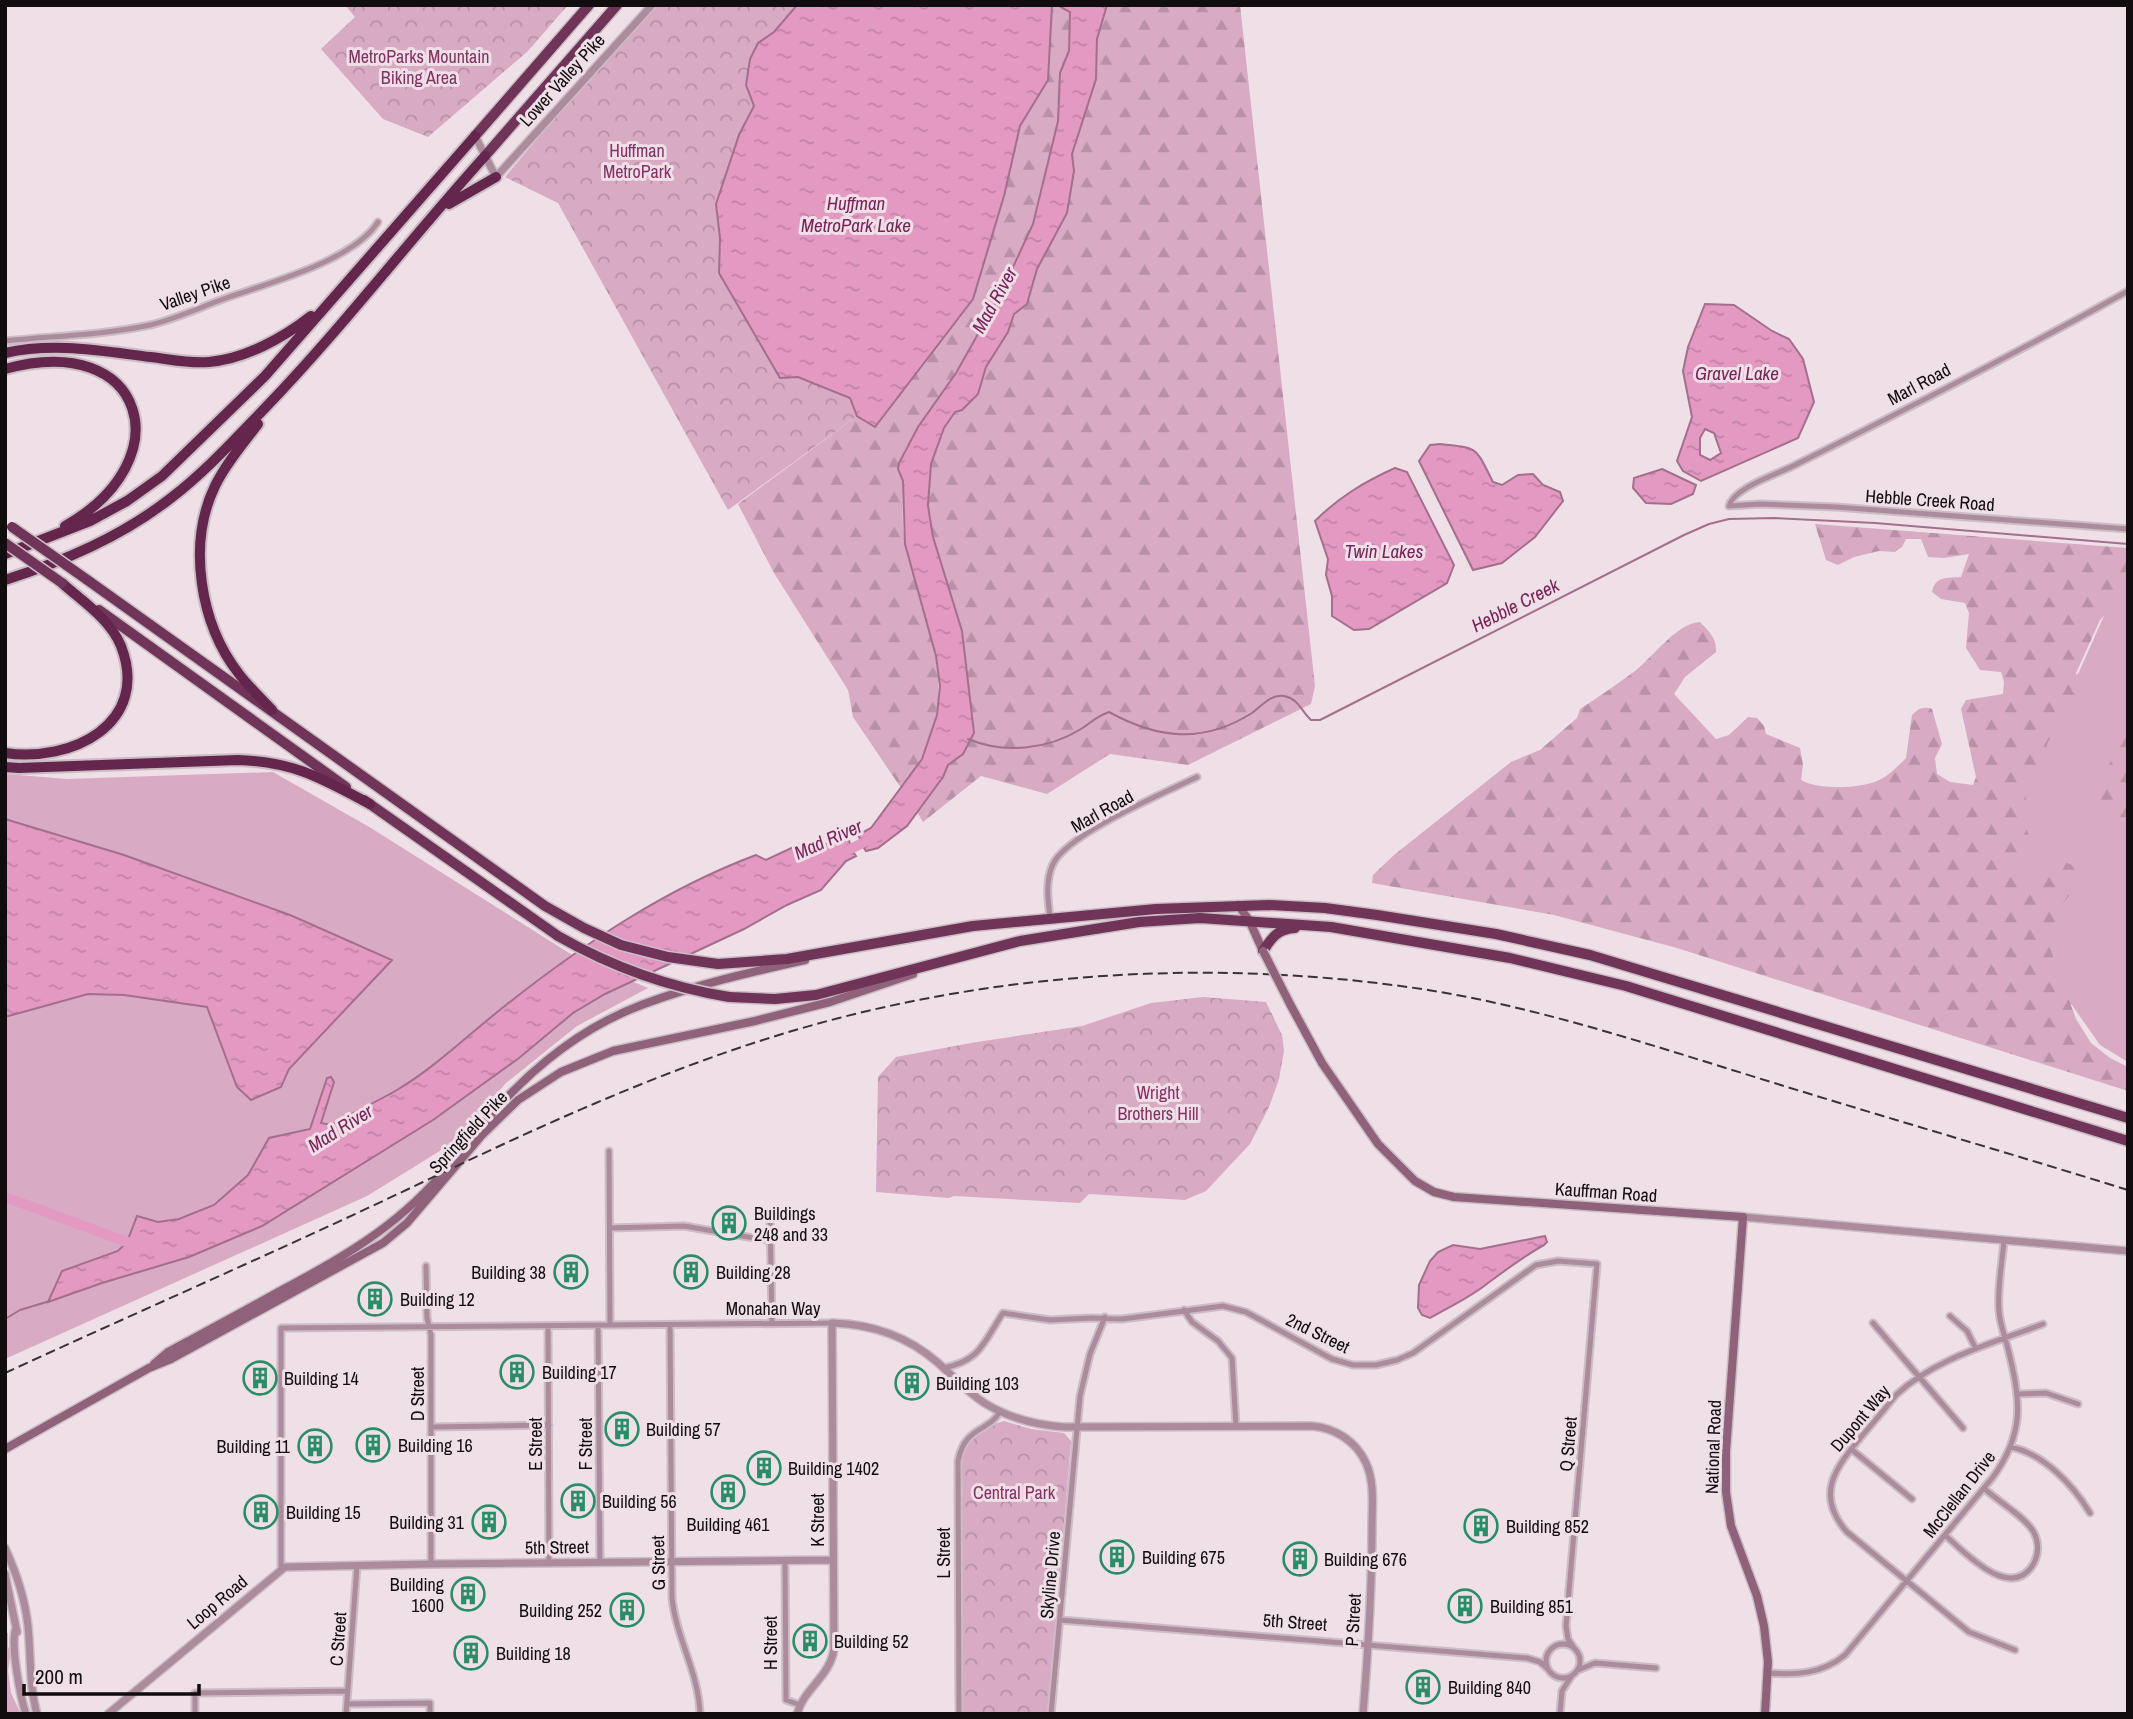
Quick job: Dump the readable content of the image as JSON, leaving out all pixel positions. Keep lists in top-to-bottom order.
{
  "streets": {
    "main road": ["Springfield Pike", "Kauffman Road", "National Road"],
    "street": [
      "Lower Valley Pike",
      "Valley Pike",
      "Marl Road",
      "Hebble Creek Road",
      "Monahan Way",
      "2nd Street",
      "D Street",
      "Dupont Way",
      "E Street",
      "F Street",
      "Q Street",
      "McClellan Drive",
      "K Street",
      "5th Street",
      "L Street",
      "G Street",
      "Skyline Drive",
      "Loop Road",
      "P Street",
      "C Street",
      "H Street"
    ]
  },
  "crossings": [
    ["Marl Road", "Hebble Creek Road"],
    ["Kauffman Road", "National Road"],
    ["Kauffman Road", "McClellan Drive"],
    ["Monahan Way", "2nd Street"],
    ["Monahan Way", "D Street"],
    ["Monahan Way", "E Street"],
    ["Monahan Way", "F Street"],
    ["Monahan Way", "K Street"],
    ["Monahan Way", "5th Street"],
    ["Monahan Way", "L Street"],
    ["Monahan Way", "G Street"],
    ["Monahan Way", "Skyline Drive"],
    ["Monahan Way", "Loop Road"],
    ["Monahan Way", "P Street"],
    ["2nd Street", "Q Street"],
    ["2nd Street", "Skyline Drive"],
    ["D Street", "5th Street"],
    ["Dupont Way", "McClellan Drive"],
    ["E Street", "5th Street"],
    ["F Street", "5th Street"],
    ["Q Street", "5th Street"],
    ["National Road", "McClellan Drive"],
    ["K Street", "5th Street"],
    ["K Street", "H Street"],
    ["5th Street", "G Street"],
    ["5th Street", "Skyline Drive"],
    ["5th Street", "Loop Road"],
    ["5th Street", "P Street"],
    ["5th Street", "C Street"],
    ["5th Street", "H Street"]
  ],
  "water": [
    "Huffman MetroPark Lake",
    "Mad River",
    "Gravel Lake",
    "Twin Lakes",
    "Hebble Creek"
  ],
  "parks": [
    "MetroParks Mountain Biking Area",
    "Huffman MetroPark",
    "Wright Brothers Hill",
    "Central Park"
  ],
  "places": {
    "building": [
      "Buildings 248 and 33",
      "Building 38",
      "Building 28",
      "Building 12",
      "Building 17",
      "Building 14",
      "Building 103",
      "Building 57",
      "Building 16",
      "Building 11",
      "Building 1402",
      "Building 461",
      "Building 56",
      "Building 15",
      "Building 31",
      "Building 852",
      "Building 675",
      "Building 676",
      "Building 1600",
      "Building 851",
      "Building 252",
      "Building 52",
      "Building 18",
      "Building 840"
    ]
  },
  "scale_bar": "200 m"
}
